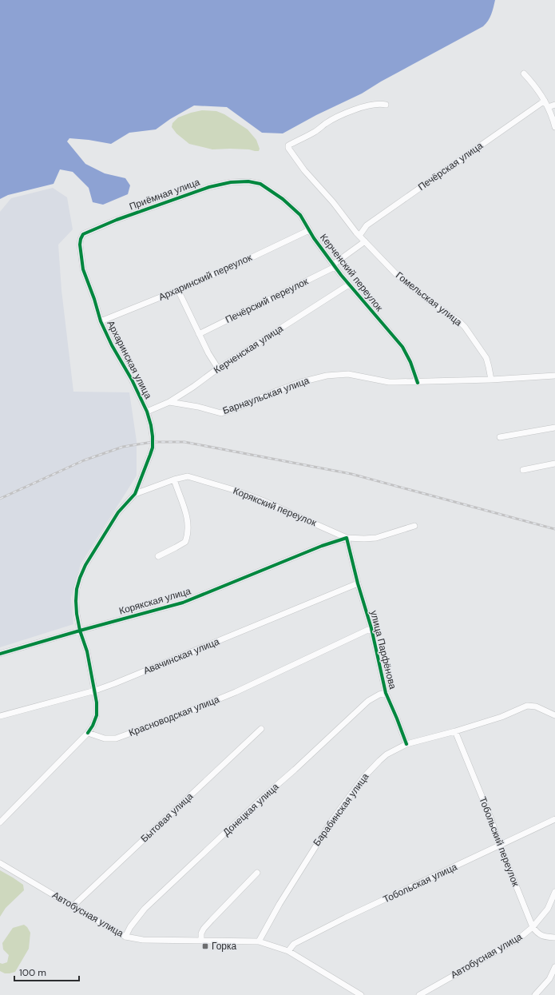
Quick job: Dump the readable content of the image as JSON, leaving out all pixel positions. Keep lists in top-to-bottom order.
{
  "streets": {
    "street": [
      "Печёрская улица",
      "Приёмная улица",
      "Керченский переулок",
      "Архаринский переулок",
      "Гомельская улица",
      "Печёрский переулок",
      "Керченская улица",
      "Архаринская улица",
      "Барнаульская улица",
      "Корякский переулок",
      "Корякская улица",
      "улица Парфёнова",
      "Авачинская улица",
      "Красноводская улица",
      "Донецкая улица",
      "Барабинская улица",
      "Бытовая улица",
      "Тобольский переулок",
      "Тобольская улица",
      "Автобусная улица"
    ]
  },
  "crossings": [
    ["Печёрская улица", "Гомельская улица"],
    ["Приёмная улица", "Керченский переулок"],
    ["Приёмная улица", "Архаринская улица"],
    ["Керченский переулок", "Архаринский переулок"],
    ["Керченский переулок", "Печёрский переулок"],
    ["Керченский переулок", "Керченская улица"],
    ["Керченский переулок", "Барнаульская улица"],
    ["Архаринский переулок", "Архаринская улица"],
    ["Гомельская улица", "Печёрский переулок"],
    ["Гомельская улица", "Барнаульская улица"],
    ["Керченская улица", "Архаринская улица"],
    ["Керченская улица", "Барнаульская улица"],
    ["Архаринская улица", "Корякский переулок"],
    ["Архаринская улица", "Корякская улица"],
    ["Архаринская улица", "Авачинская улица"],
    ["Архаринская улица", "Красноводская улица"],
    ["Корякский переулок", "Корякская улица"],
    ["Корякский переулок", "улица Парфёнова"],
    ["Корякская улица", "улица Парфёнова"],
    ["улица Парфёнова", "Авачинская улица"],
    ["улица Парфёнова", "Красноводская улица"],
    ["улица Парфёнова", "Донецкая улица"],
    ["улица Парфёнова", "Барабинская улица"],
    ["Донецкая улица", "Автобусная улица"],
    ["Барабинская улица", "Тобольский переулок"],
    ["Барабинская улица", "Автобусная улица"],
    ["Бытовая улица", "Автобусная улица"],
    ["Тобольский переулок", "Тобольская улица"],
    ["Тобольский переулок", "Автобусная улица"],
    ["Тобольская улица", "Автобусная улица"]
  ],
  "places": {
    "transit": ["Горка"]
  },
  "scale_bar": "100 m"
}
